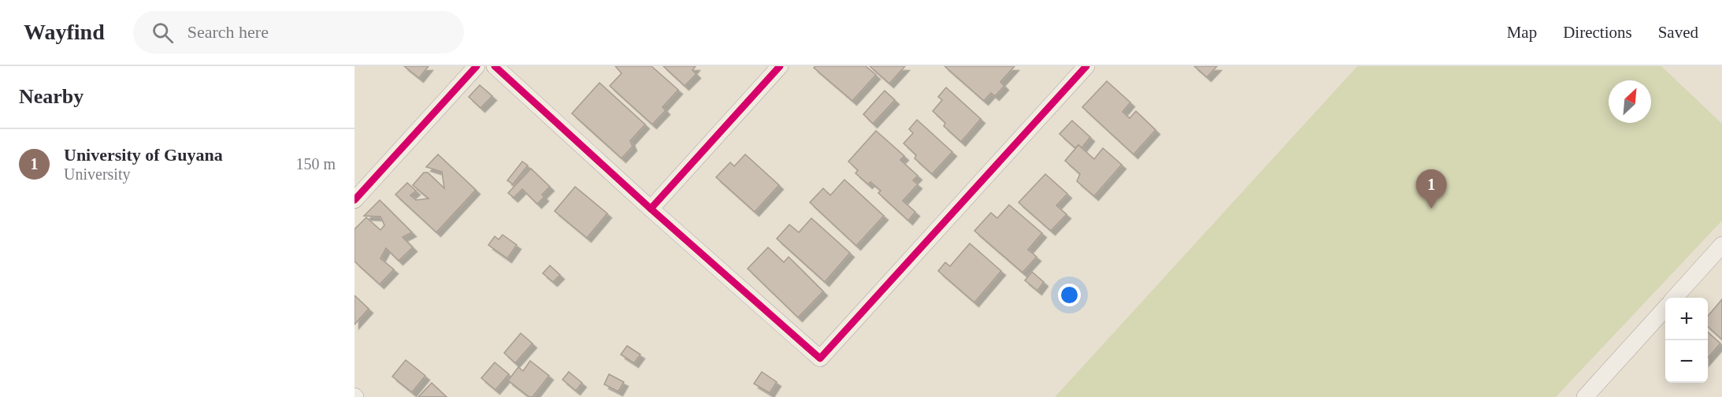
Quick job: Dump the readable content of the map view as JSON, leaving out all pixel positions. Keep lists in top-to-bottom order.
{
  "north": "top right",
  "page": {
    "header": "Wayfind",
    "search": "Search here",
    "nav": ["Map", "Directions", "Saved"],
    "heading": "Nearby",
    "list": [
      {
        "mark": "1",
        "name": "University of Guyana",
        "note": "University",
        "value": "150 m"
      }
    ],
    "pins": "1",
    "map_buttons": ["+", "−"]
  }
}
